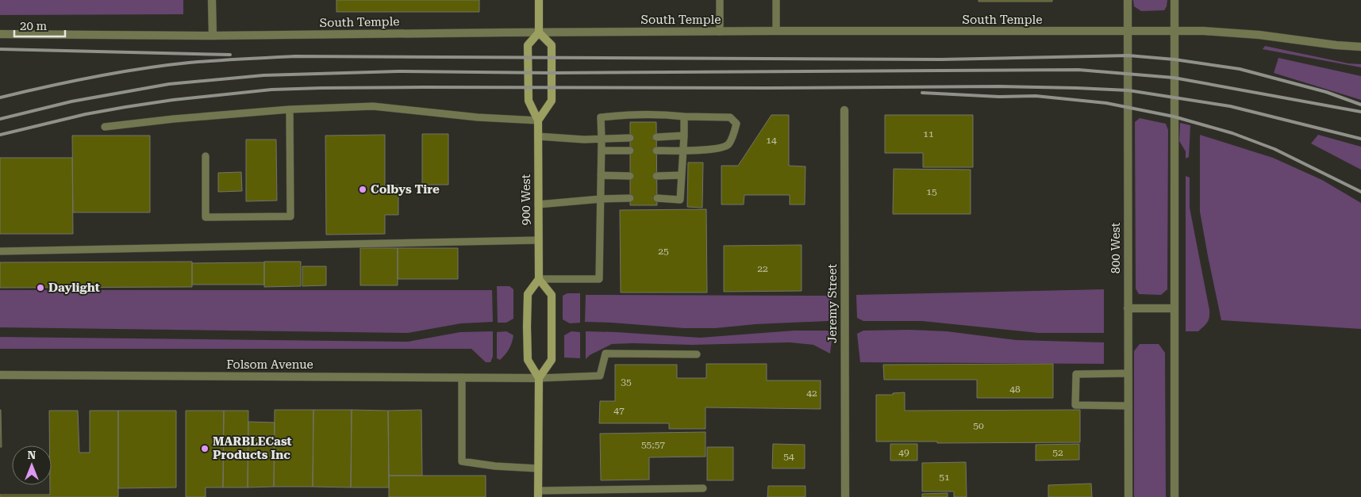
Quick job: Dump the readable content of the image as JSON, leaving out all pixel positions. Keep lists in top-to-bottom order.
{
  "streets": {
    "main road": ["900 West"],
    "street": [
      "South Temple",
      "800 West",
      "Jeremy Street",
      "Folsom Avenue"
    ]
  },
  "crossings": [
    ["South Temple", "900 West"],
    ["South Temple", "800 West"]
  ],
  "places": ["Colbys Tire", "Daylight", "MARBLECast Products Inc"],
  "house_numbers": [
    "11",
    "14",
    "15",
    "25",
    "22",
    "35",
    "48",
    "42",
    "47",
    "50",
    "55;57",
    "49",
    "52",
    "54",
    "51"
  ],
  "scale_bar": "20 m",
  "north": "top"
}
